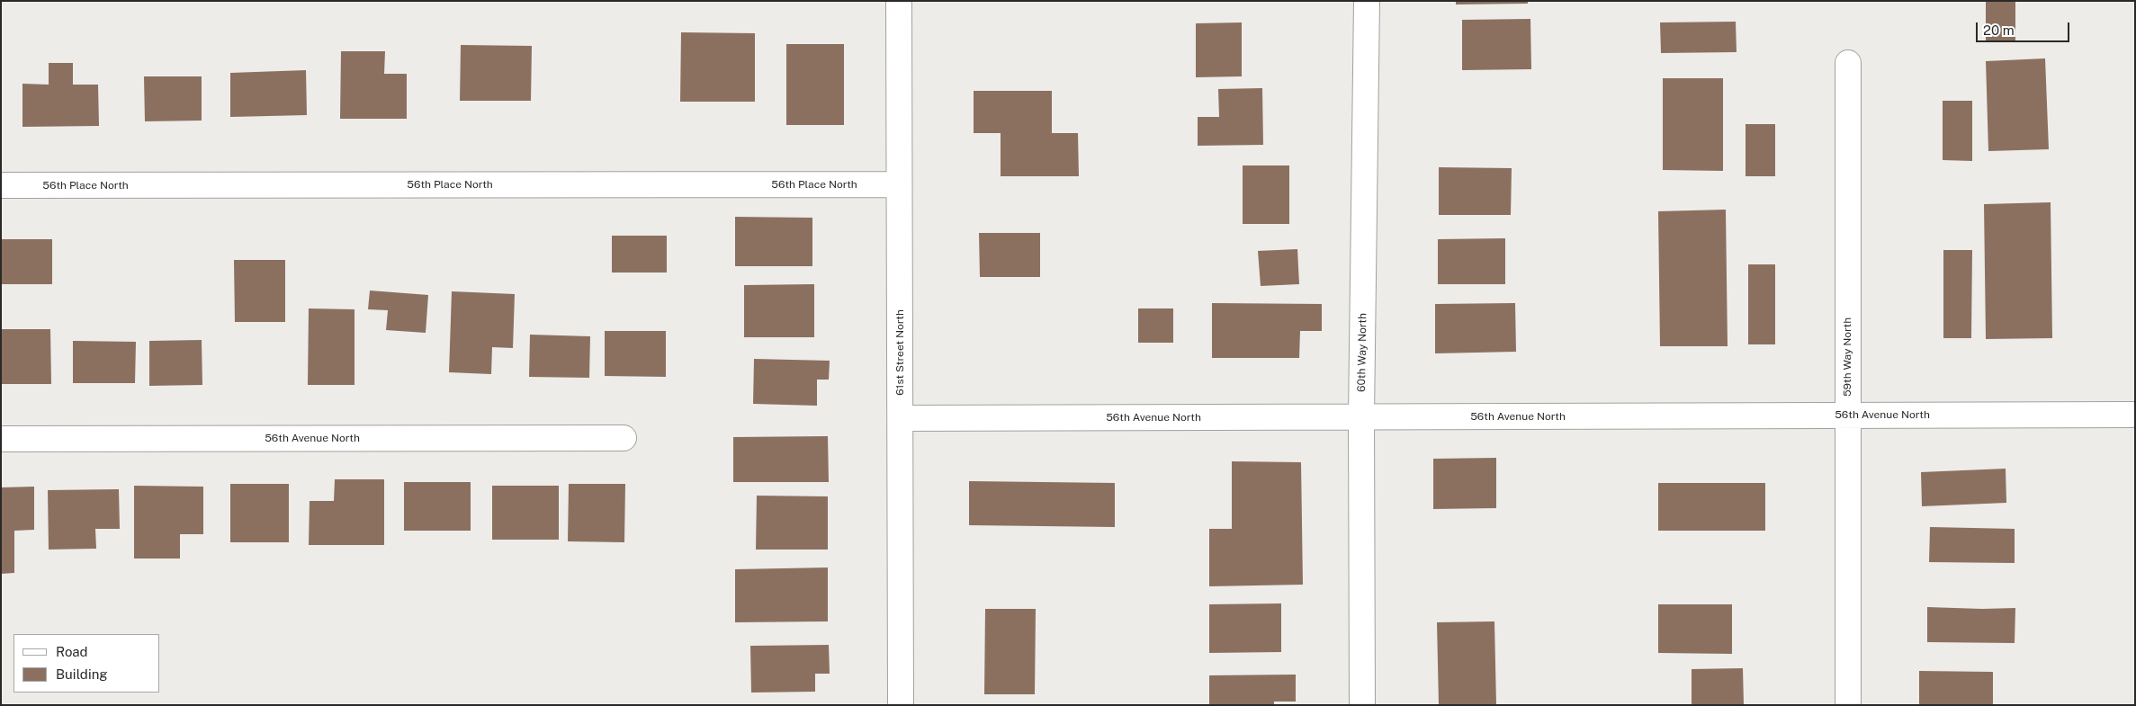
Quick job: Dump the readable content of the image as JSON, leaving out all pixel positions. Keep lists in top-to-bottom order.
{
  "streets": {
    "street": [
      "56th Place North",
      "61st Street North",
      "60th Way North",
      "59th Way North",
      "56th Avenue North"
    ]
  },
  "crossings": [
    ["56th Place North", "61st Street North"],
    ["61st Street North", "56th Avenue North"],
    ["60th Way North", "56th Avenue North"],
    ["59th Way North", "56th Avenue North"]
  ],
  "legend": ["Road", "Building"],
  "scale_bar": "20 m"
}
